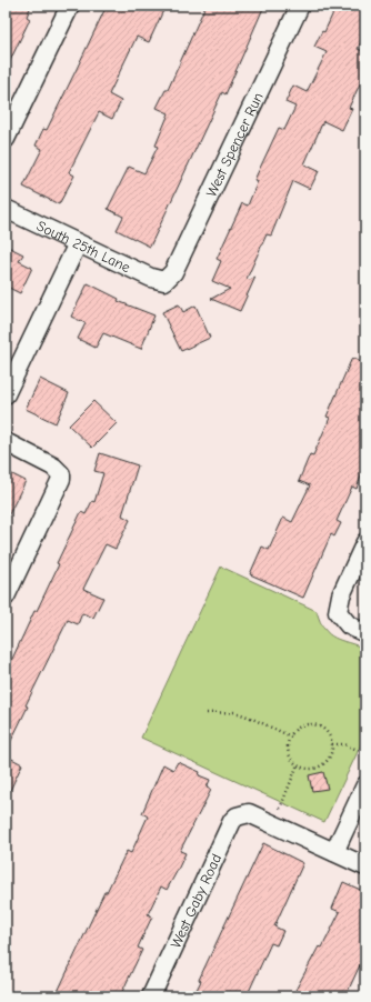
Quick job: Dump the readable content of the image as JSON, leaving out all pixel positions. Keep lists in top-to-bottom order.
{
  "streets": {
    "street": ["West Spencer Run", "South 25th Lane", "West Gaby Road"]
  },
  "crossings": [
    ["West Spencer Run", "South 25th Lane"]
  ]
}
